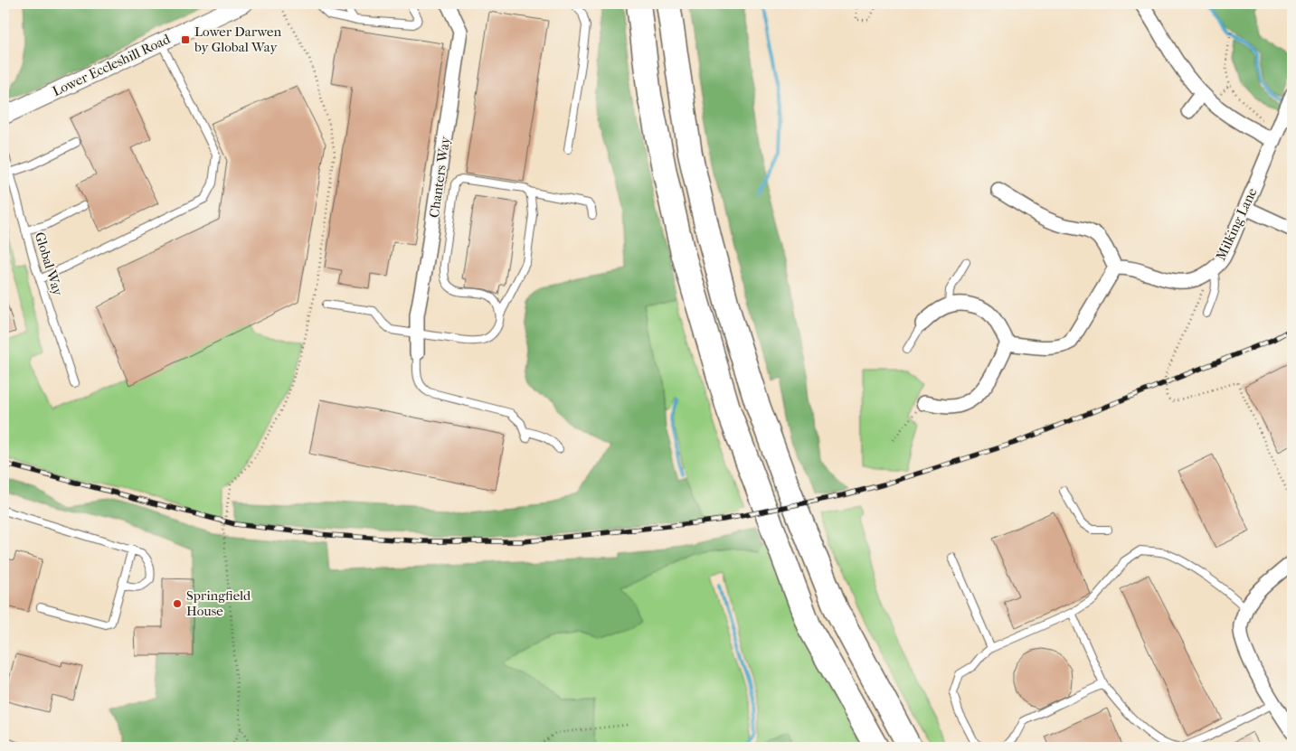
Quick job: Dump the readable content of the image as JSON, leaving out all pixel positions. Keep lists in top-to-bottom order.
{
  "streets": {
    "street": ["Lower Eccleshill Road", "Chanters Way", "Milking Lane"],
    "lane": ["Global Way"]
  },
  "places": {
    "transit": ["Lower Darwen by Global Way"],
    "other": ["Springfield House"]
  }
}
